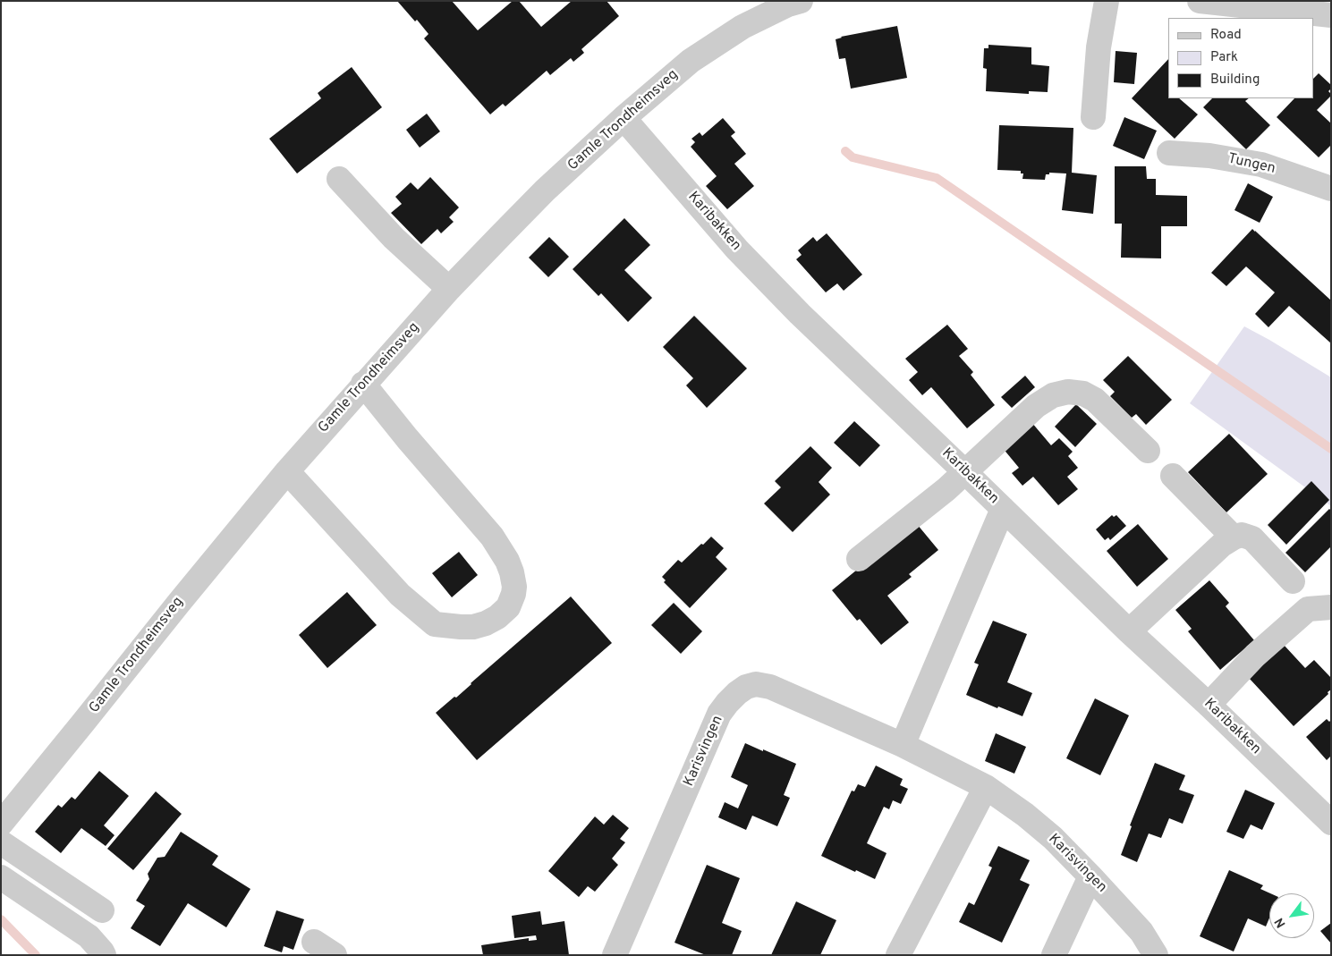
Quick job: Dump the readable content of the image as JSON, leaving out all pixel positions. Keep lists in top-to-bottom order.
{
  "streets": {
    "street": [
      "Gamle Trondheimsveg",
      "Tungen",
      "Karibakken",
      "Karisvingen"
    ]
  },
  "crossings": [
    ["Gamle Trondheimsveg", "Karibakken"]
  ],
  "legend": ["Road", "Park", "Building"],
  "north": "bottom left"
}
